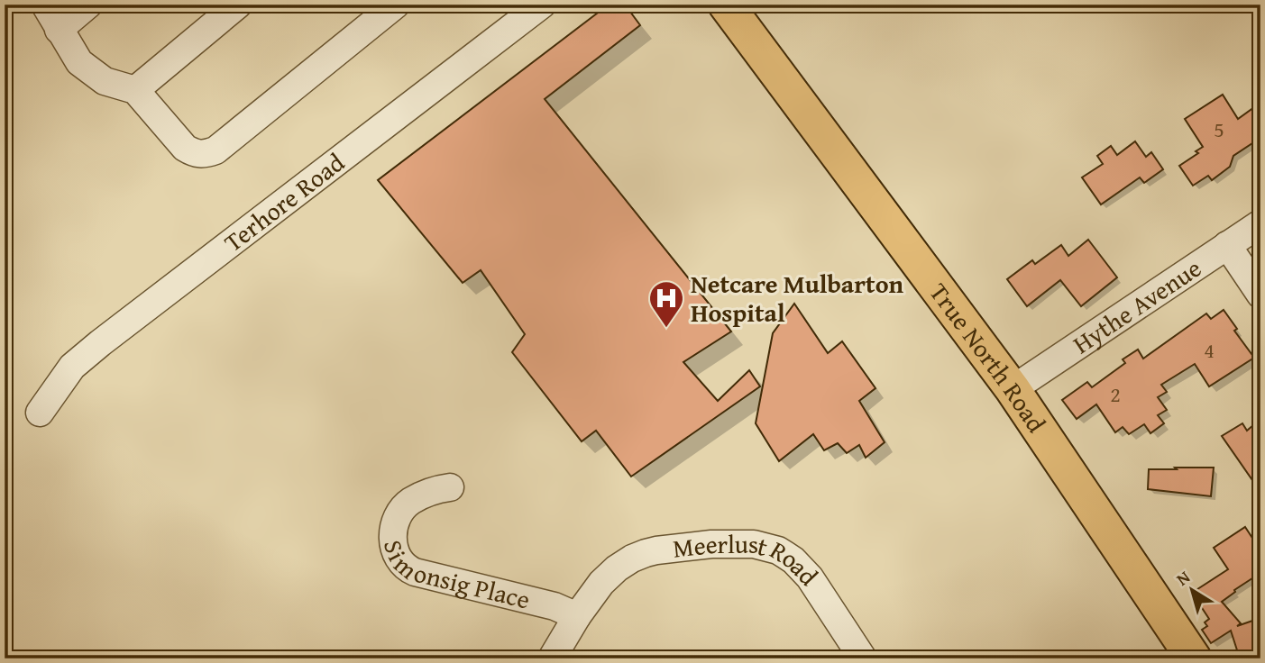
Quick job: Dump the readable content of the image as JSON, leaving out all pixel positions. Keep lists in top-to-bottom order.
{
  "streets": {
    "main road": ["True North Road"],
    "street": [
      "Terhore Road",
      "Hythe Avenue",
      "Simonsig Place",
      "Meerlust Road"
    ]
  },
  "crossings": [
    ["Hythe Avenue", "True North Road"],
    ["Simonsig Place", "Meerlust Road"]
  ],
  "places": {
    "hospital": ["Netcare Mulbarton Hospital"]
  },
  "house_numbers": ["5", "4", "2"],
  "north": "top left"
}
